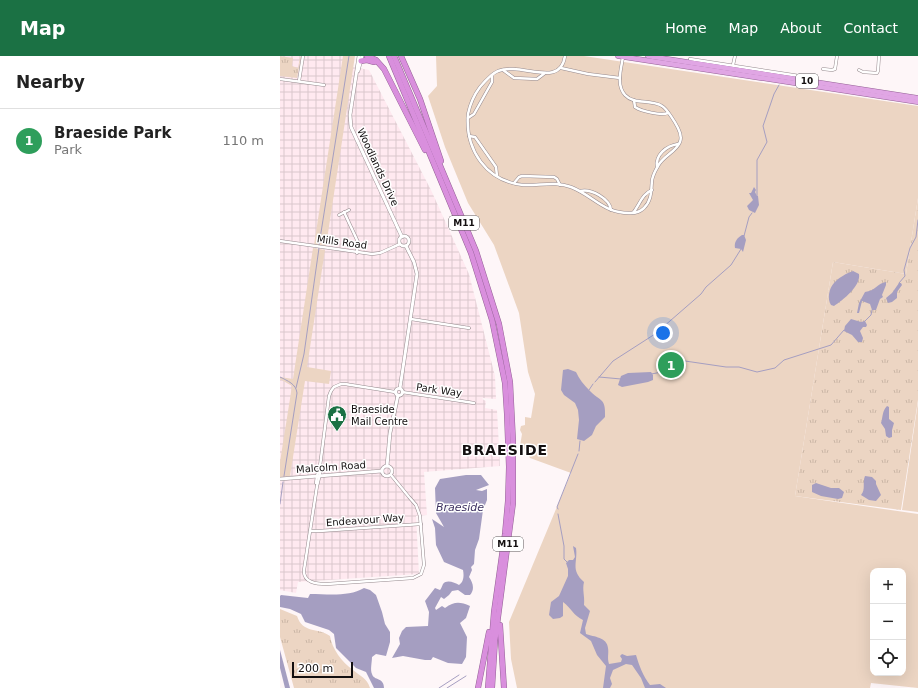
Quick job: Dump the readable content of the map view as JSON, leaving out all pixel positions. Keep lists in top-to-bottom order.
{
  "streets": {
    "highway": ["10", "M11"],
    "street": [
      "Woodlands Drive",
      "Mills Road",
      "Park Way",
      "Malcolm Road",
      "Endeavour Way"
    ]
  },
  "crossings": [
    ["Woodlands Drive", "Mills Road"]
  ],
  "districts": ["BRAESIDE"],
  "water": ["Braeside"],
  "places": {
    "public building": ["Braeside Mail Centre"]
  },
  "scale_bar": "200 m",
  "page": {
    "header": "Map",
    "nav": [
      "Home",
      "Map",
      "About",
      "Contact"
    ],
    "heading": "Nearby",
    "list": [
      {
        "mark": "1",
        "name": "Braeside Park",
        "note": "Park",
        "value": "110 m"
      }
    ],
    "pins": "1",
    "map_buttons": ["+", "−"],
    "scale": "200 m"
  }
}
